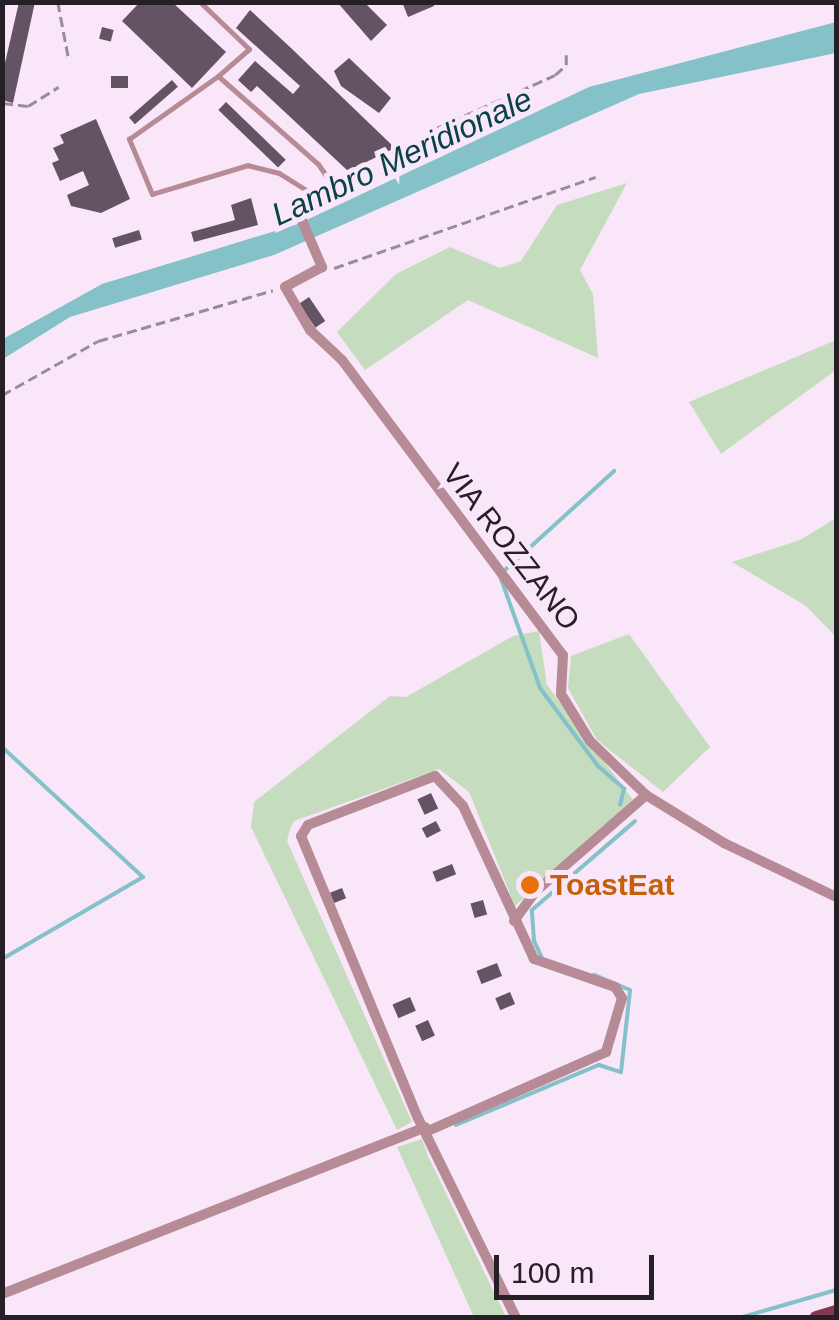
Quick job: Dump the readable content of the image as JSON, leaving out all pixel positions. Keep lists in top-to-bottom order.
{
  "streets": {
    "street": ["VIA ROZZANO"]
  },
  "water": ["Lambro Meridionale"],
  "places": ["ToastEat"],
  "scale_bar": "100 m"
}
